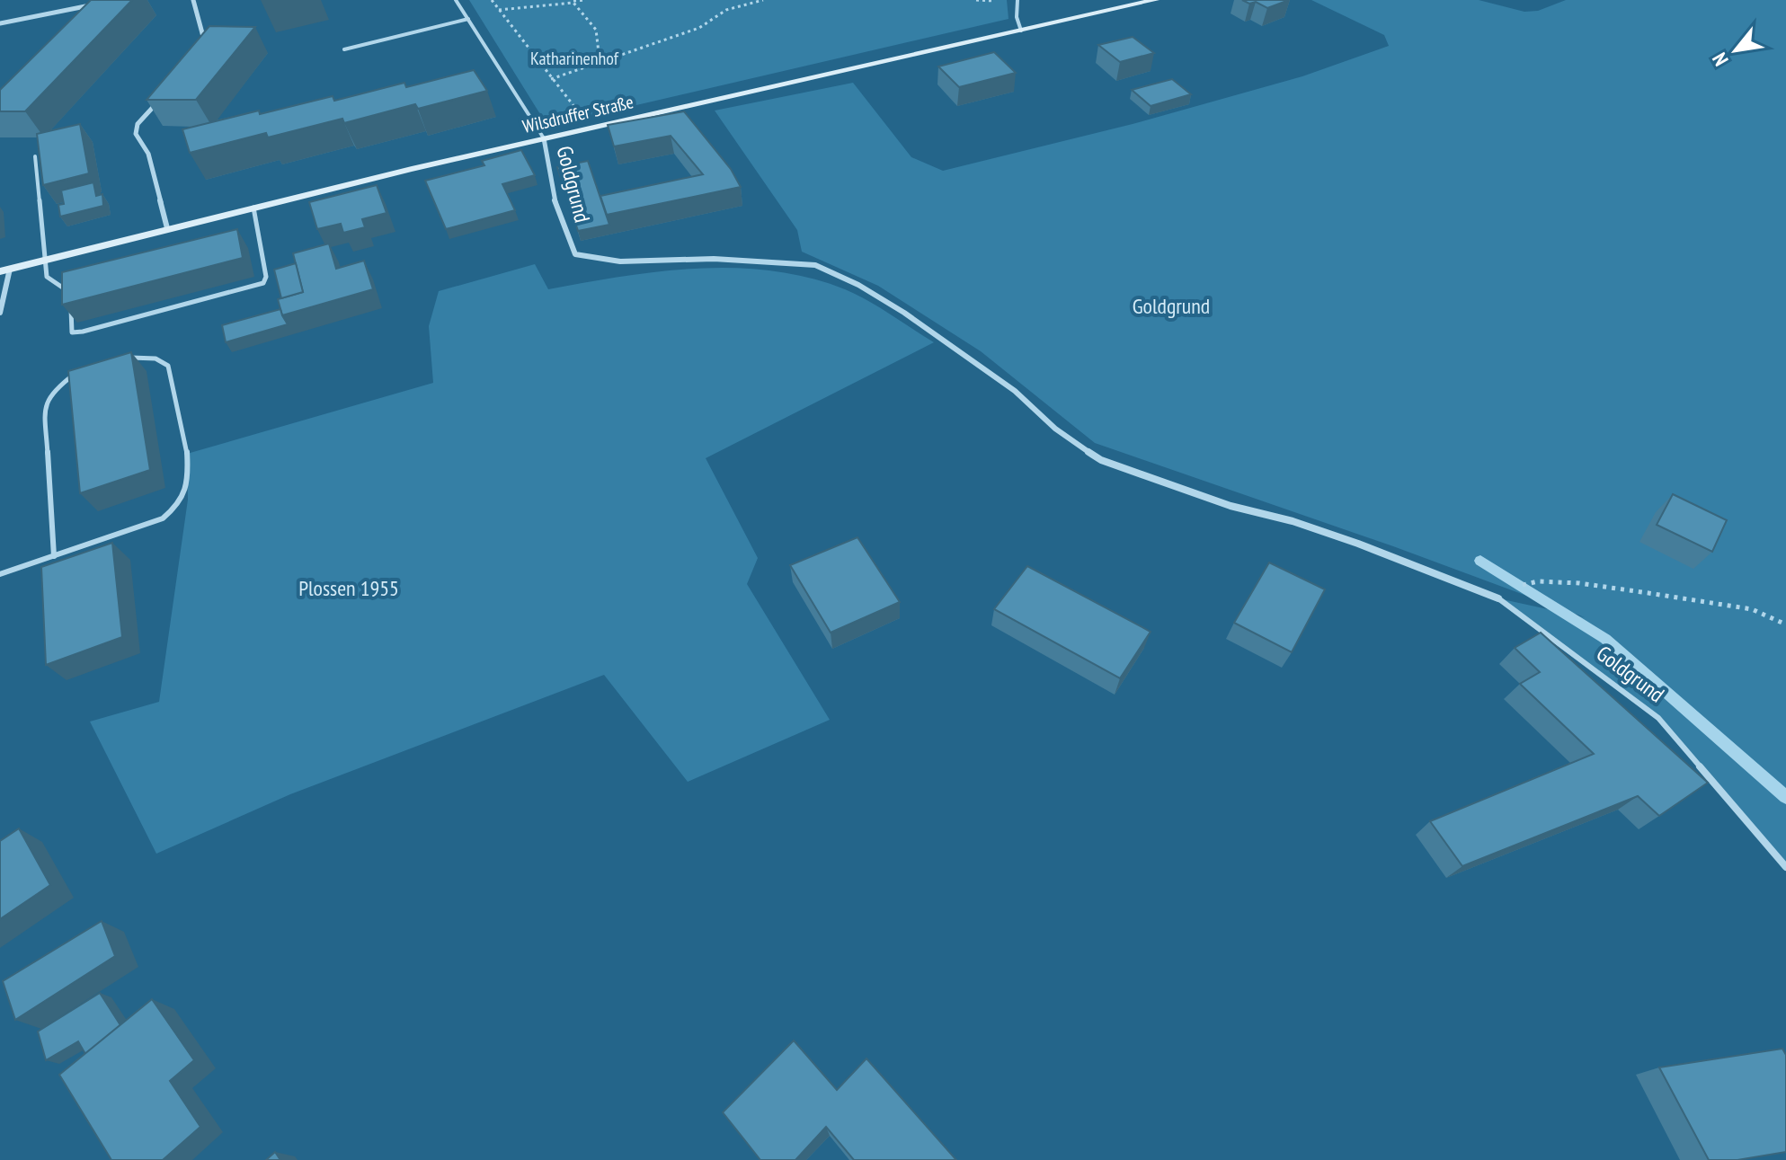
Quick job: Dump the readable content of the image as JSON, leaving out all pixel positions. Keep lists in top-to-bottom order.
{
  "streets": {
    "main road": ["Wilsdruffer Straße"],
    "street": ["Goldgrund"]
  },
  "crossings": [
    ["Wilsdruffer Straße", "Goldgrund"]
  ],
  "parks": ["Katharinenhof", "Goldgrund", "Plossen 1955"],
  "north": "bottom left"
}
